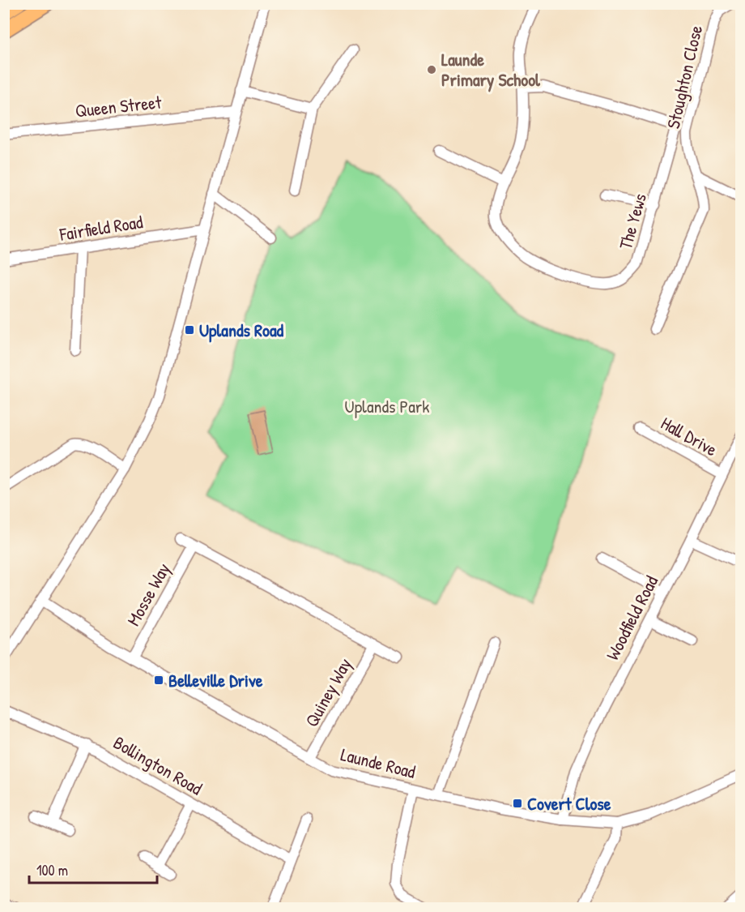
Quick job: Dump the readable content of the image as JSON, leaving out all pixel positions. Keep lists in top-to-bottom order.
{
  "streets": {
    "street": [
      "Stoughton Close",
      "Queen Street",
      "The Yews",
      "Fairfield Road",
      "Hall Drive",
      "Mosse Way",
      "Woodfield Road",
      "Quiney Way",
      "Launde Road",
      "Bollington Road"
    ]
  },
  "crossings": [
    ["Hall Drive", "Woodfield Road"],
    ["Mosse Way", "Launde Road"],
    ["Woodfield Road", "Launde Road"],
    ["Quiney Way", "Launde Road"]
  ],
  "parks": ["Uplands Park"],
  "places": {
    "other": ["Launde Primary School"],
    "transit": ["Uplands Road", "Belleville Drive", "Covert Close"]
  },
  "scale_bar": "100 m"
}
